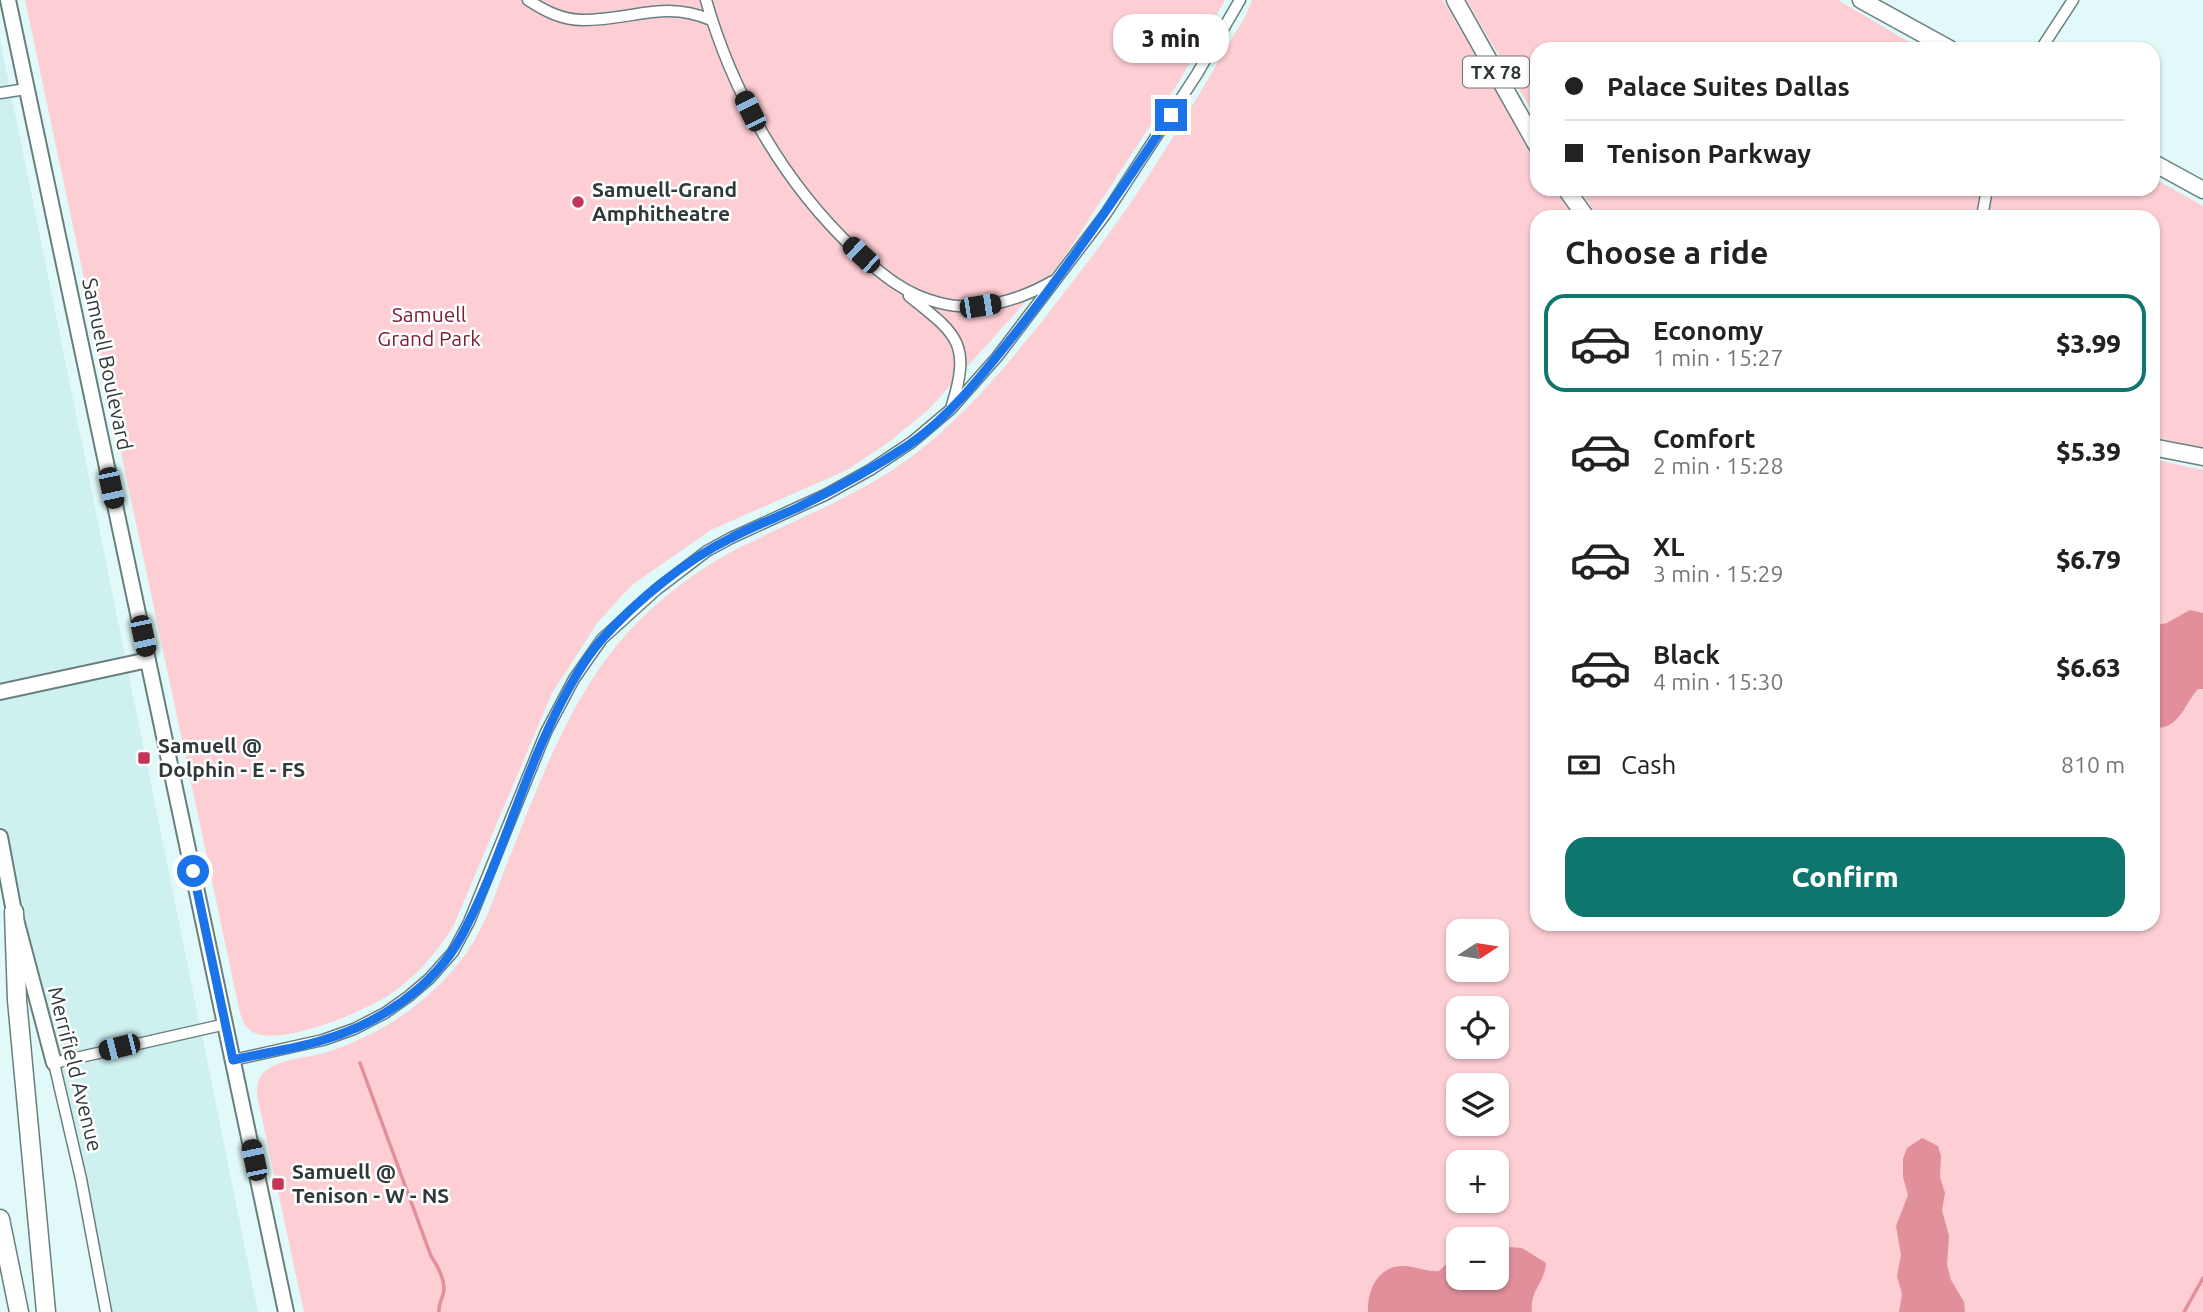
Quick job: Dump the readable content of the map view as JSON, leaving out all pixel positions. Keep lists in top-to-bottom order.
{
  "streets": {
    "main road": ["TX 78", "Samuell Boulevard", "Merrifield Avenue"]
  },
  "parks": ["Samuell Grand Park"],
  "places": {
    "other": ["Samuell-Grand Amphitheatre"],
    "transit": ["Samuell @ Dolphin - E - FS", "Samuell @ Tenison - W - NS"]
  },
  "north": "right",
  "page": {
    "bubble": "3 min",
    "banner": ["Palace Suites Dallas", "Tenison Parkway"],
    "heading": "Choose a ride",
    "list": [
      {
        "name": "Economy",
        "note": "1 min · 15:27",
        "value": "$3.99"
      },
      {
        "name": "Comfort",
        "note": "2 min · 15:28",
        "value": "$5.39"
      },
      {
        "name": "XL",
        "note": "3 min · 15:29",
        "value": "$6.79"
      },
      {
        "name": "Black",
        "note": "4 min · 15:30",
        "value": "$6.63"
      }
    ],
    "pay": ["Cash", "810 m"],
    "buttons": "Confirm",
    "map_buttons": ["+", "−"]
  }
}
